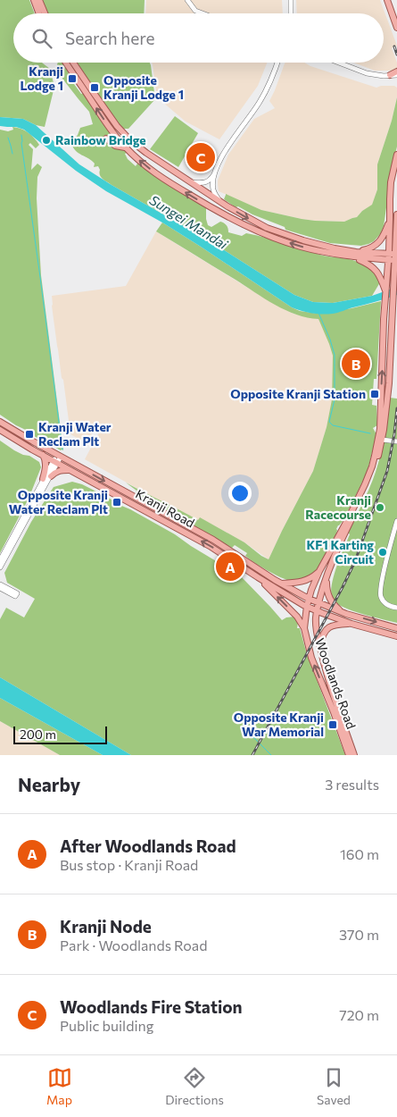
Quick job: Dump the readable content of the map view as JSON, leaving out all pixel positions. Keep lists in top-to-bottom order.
{
  "streets": {
    "main road": ["Kranji Road", "Woodlands Road"]
  },
  "crossings": [
    ["Kranji Road", "Woodlands Road"]
  ],
  "water": ["Sungei Mandai"],
  "places": {
    "transit": [
      "Kranji Lodge 1",
      "Opposite Kranji Lodge 1",
      "Opposite Kranji Station",
      "Kranji Water Reclam Plt",
      "Opposite Kranji Water Reclam Plt",
      "Opposite Kranji War Memorial"
    ],
    "other": ["Rainbow Bridge", "Kranji Racecourse", "KF1 Karting Circuit"]
  },
  "scale_bar": "200 m",
  "page": {
    "search": "Search here",
    "pins": ["C", "B", "A"],
    "scale": "200 m",
    "heading": ["Nearby", "3 results"],
    "list": [
      {
        "mark": "A",
        "name": "After Woodlands Road",
        "note": "Bus stop · Kranji Road",
        "value": "160 m"
      },
      {
        "mark": "B",
        "name": "Kranji Node",
        "note": "Park · Woodlands Road",
        "value": "370 m"
      },
      {
        "mark": "C",
        "name": "Woodlands Fire Station",
        "note": "Public building",
        "value": "720 m"
      }
    ],
    "nav": ["Map", "Directions", "Saved"]
  }
}
